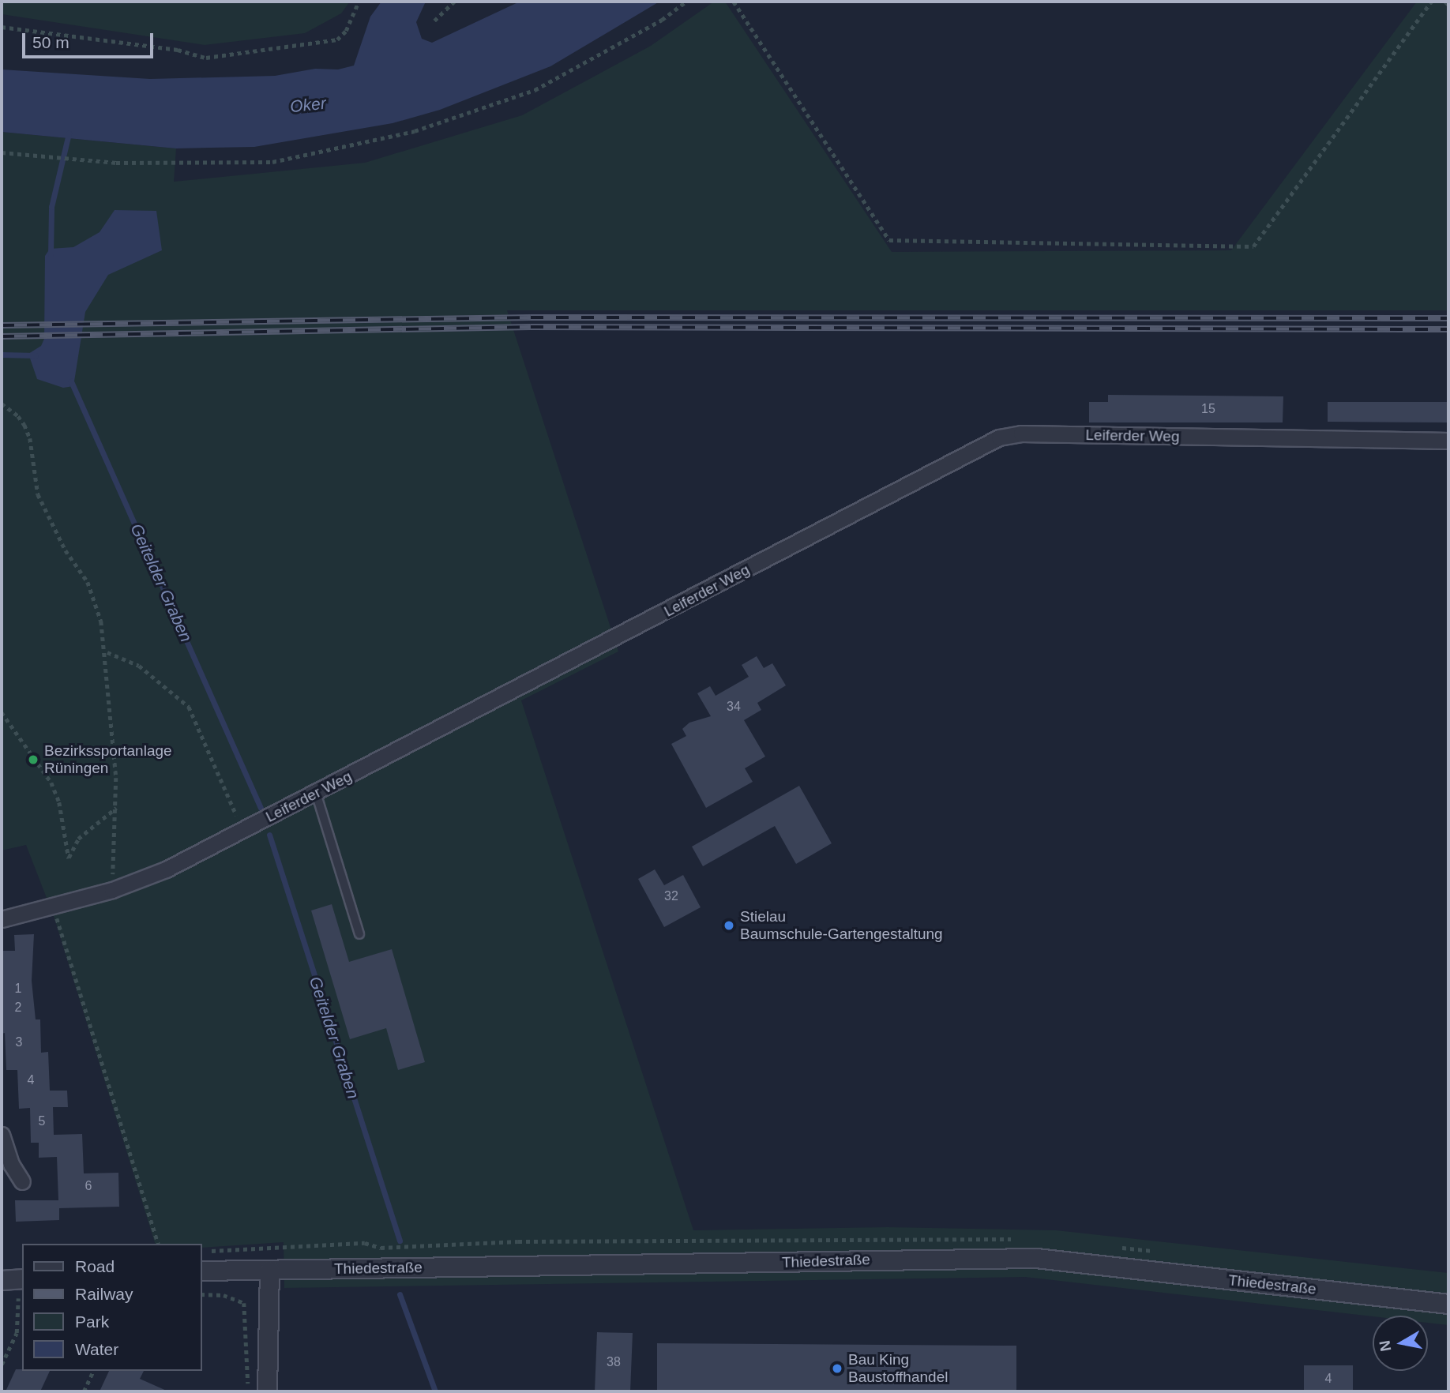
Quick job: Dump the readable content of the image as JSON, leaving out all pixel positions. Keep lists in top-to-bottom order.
{
  "streets": {
    "street": ["Leiferder Weg", "Thiedestraße"]
  },
  "water": ["Oker", "Geitelder Graben"],
  "places": ["Bezirkssportanlage Rüningen", "Stielau Baumschule-Gartengestaltung", "Bau King Baustoffhandel"],
  "house_numbers": [
    "15",
    "34",
    "32",
    "1",
    "2",
    "3",
    "4",
    "5",
    "6",
    "38",
    "4"
  ],
  "legend": [
    "Road",
    "Railway",
    "Park",
    "Water"
  ],
  "scale_bar": "50 m",
  "north": "left"
}
